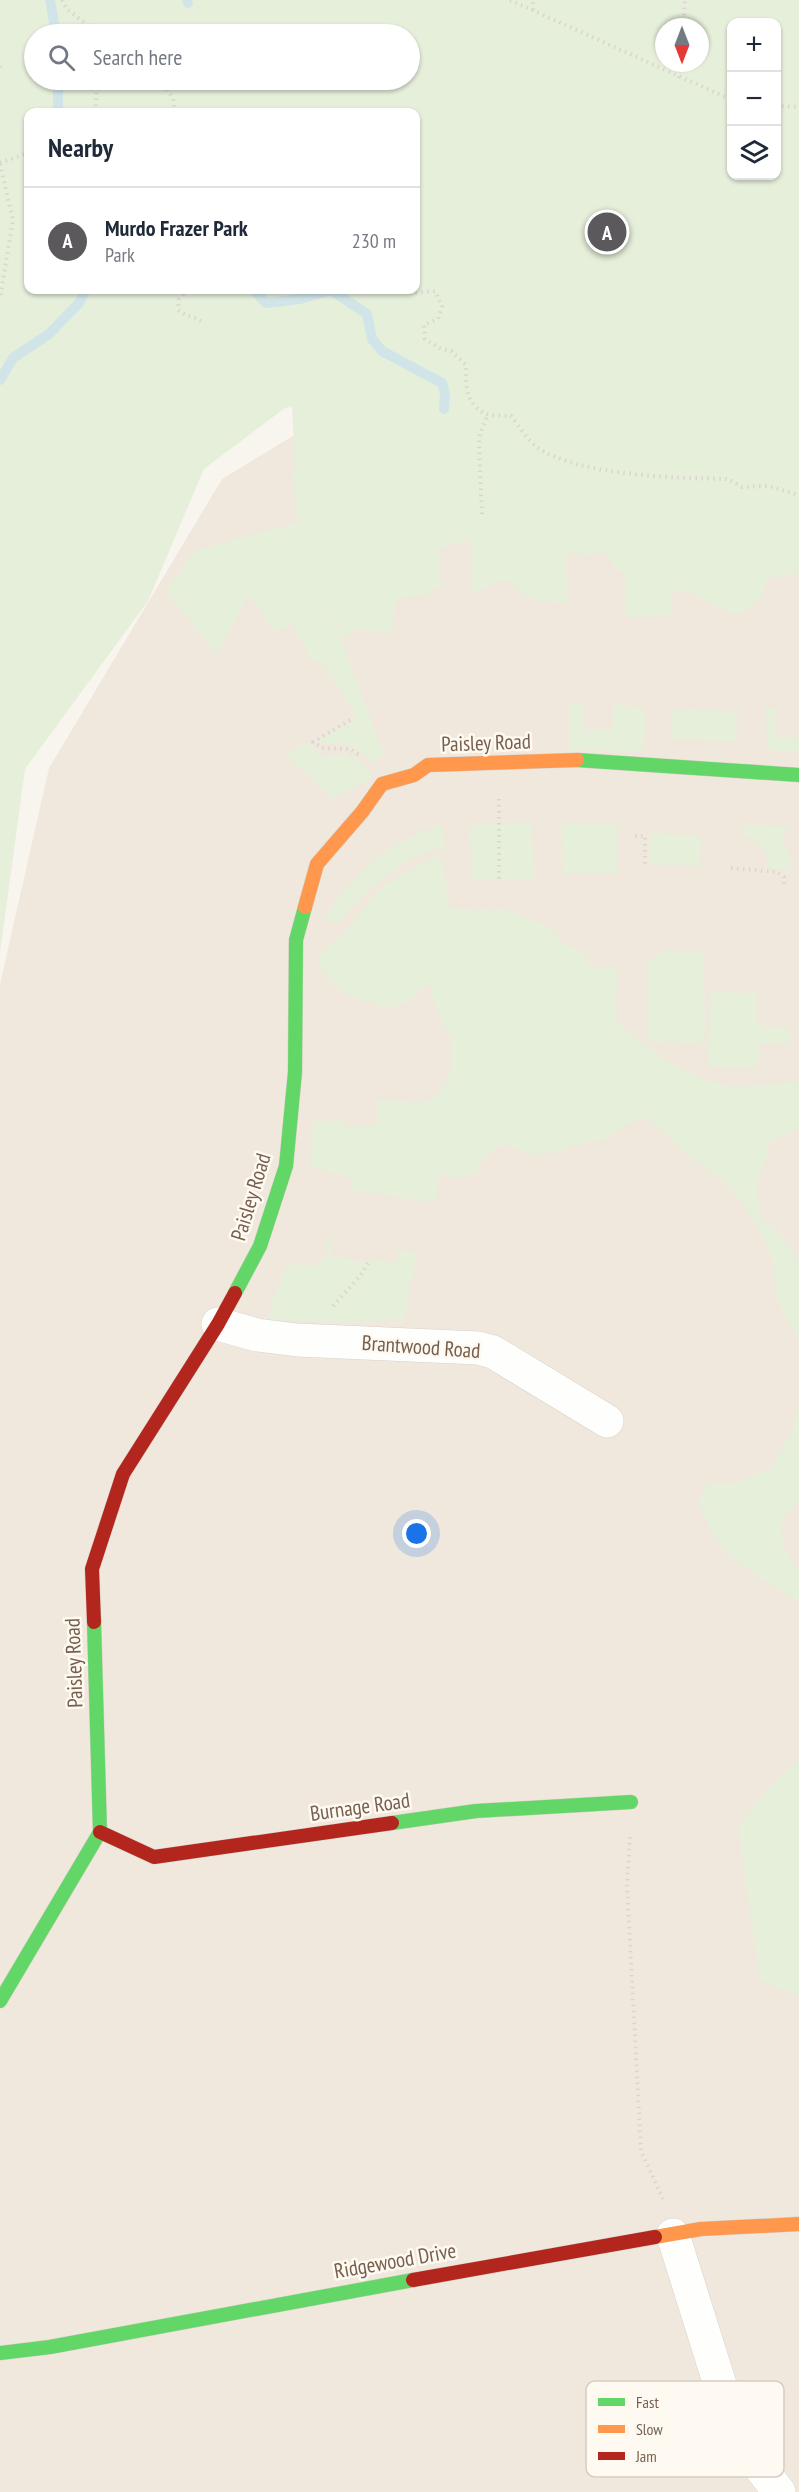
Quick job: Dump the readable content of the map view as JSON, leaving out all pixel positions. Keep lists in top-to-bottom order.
{
  "streets": {
    "street": [
      "Paisley Road",
      "Brantwood Road",
      "Burnage Road",
      "Ridgewood Drive"
    ]
  },
  "crossings": [
    ["Paisley Road", "Brantwood Road"],
    ["Paisley Road", "Burnage Road"]
  ],
  "legend": ["Fast", "Slow", "Jam"],
  "north": "bottom",
  "page": {
    "map_buttons": ["+", "−"],
    "search": "Search here",
    "heading": "Nearby",
    "list": [
      {
        "mark": "A",
        "name": "Murdo Frazer Park",
        "note": "Park",
        "value": "230 m"
      }
    ],
    "pins": "A"
  }
}
